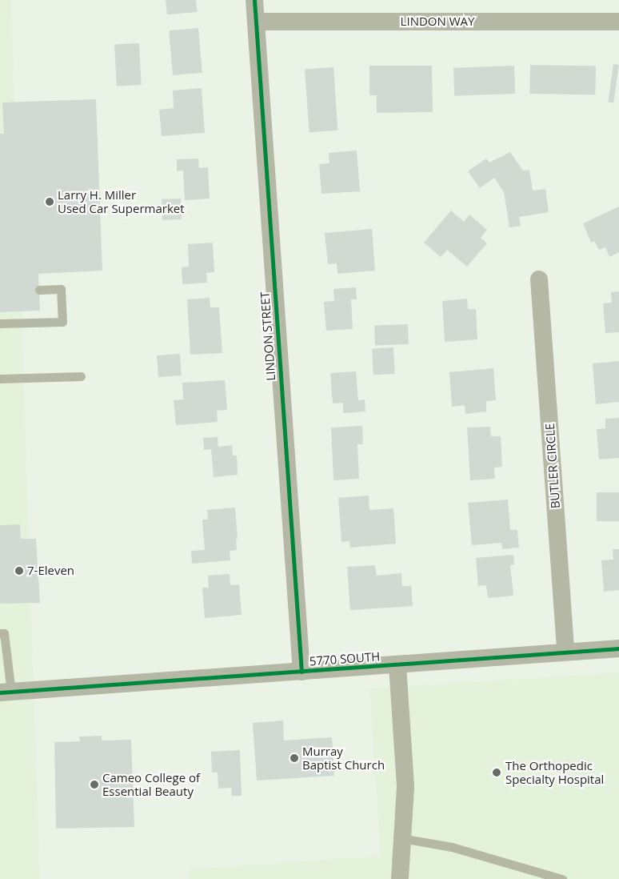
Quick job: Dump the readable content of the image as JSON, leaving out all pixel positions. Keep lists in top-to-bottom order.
{
  "streets": {
    "street": [
      "LINDON WAY",
      "LINDON STREET",
      "BUTLER CIRCLE",
      "5770 SOUTH"
    ]
  },
  "crossings": [
    ["LINDON WAY", "LINDON STREET"],
    ["LINDON STREET", "5770 SOUTH"],
    ["BUTLER CIRCLE", "5770 SOUTH"]
  ],
  "places": [
    "Larry H. Miller Used Car Supermarket",
    "7-Eleven",
    "Murray Baptist Church",
    "The Orthopedic Specialty Hospital",
    "Cameo College of Essential Beauty"
  ]
}
